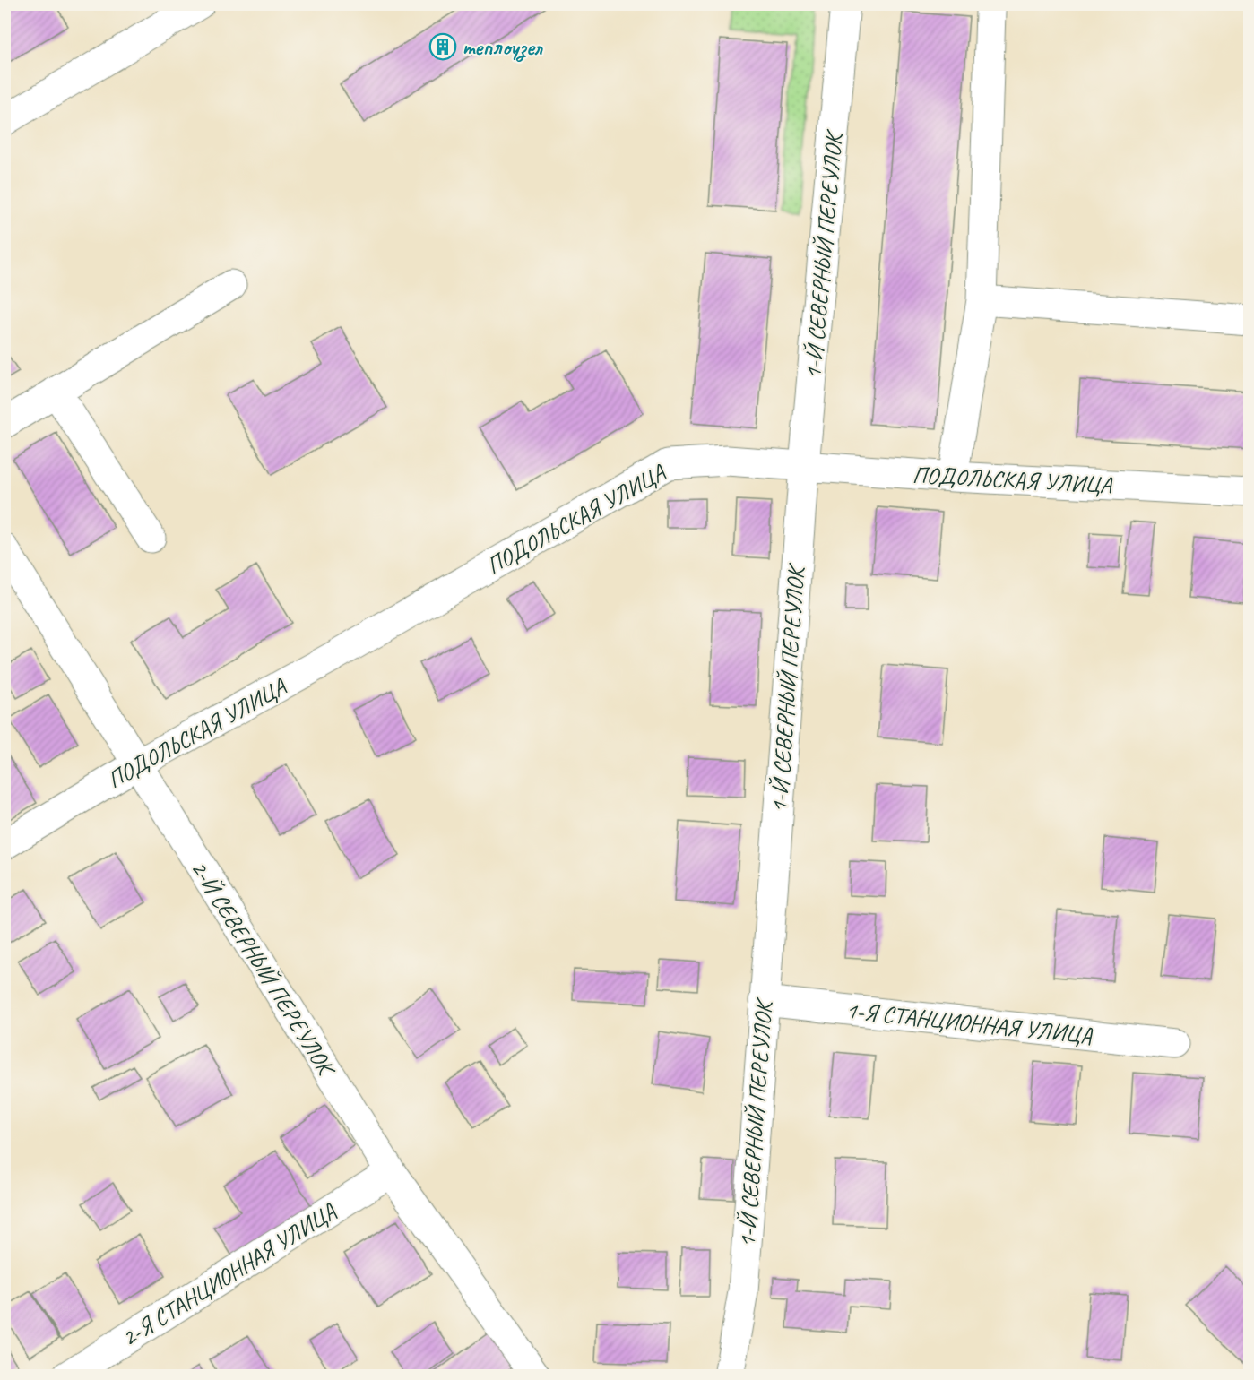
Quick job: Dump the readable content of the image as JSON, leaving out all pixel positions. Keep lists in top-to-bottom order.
{
  "streets": {
    "street": [
      "1-Й СЕВЕРНЫЙ ПЕРЕУЛОК",
      "ПОДОЛЬСКАЯ УЛИЦА",
      "2-Й СЕВЕРНЫЙ ПЕРЕУЛОК",
      "1-Я СТАНЦИОННАЯ УЛИЦА",
      "2-Я СТАНЦИОННАЯ УЛИЦА"
    ]
  },
  "crossings": [
    ["1-Й СЕВЕРНЫЙ ПЕРЕУЛОК", "ПОДОЛЬСКАЯ УЛИЦА"],
    ["1-Й СЕВЕРНЫЙ ПЕРЕУЛОК", "1-Я СТАНЦИОННАЯ УЛИЦА"],
    ["ПОДОЛЬСКАЯ УЛИЦА", "2-Й СЕВЕРНЫЙ ПЕРЕУЛОК"],
    ["2-Й СЕВЕРНЫЙ ПЕРЕУЛОК", "2-Я СТАНЦИОННАЯ УЛИЦА"]
  ],
  "places": {
    "building": ["теплоузел"]
  }
}
